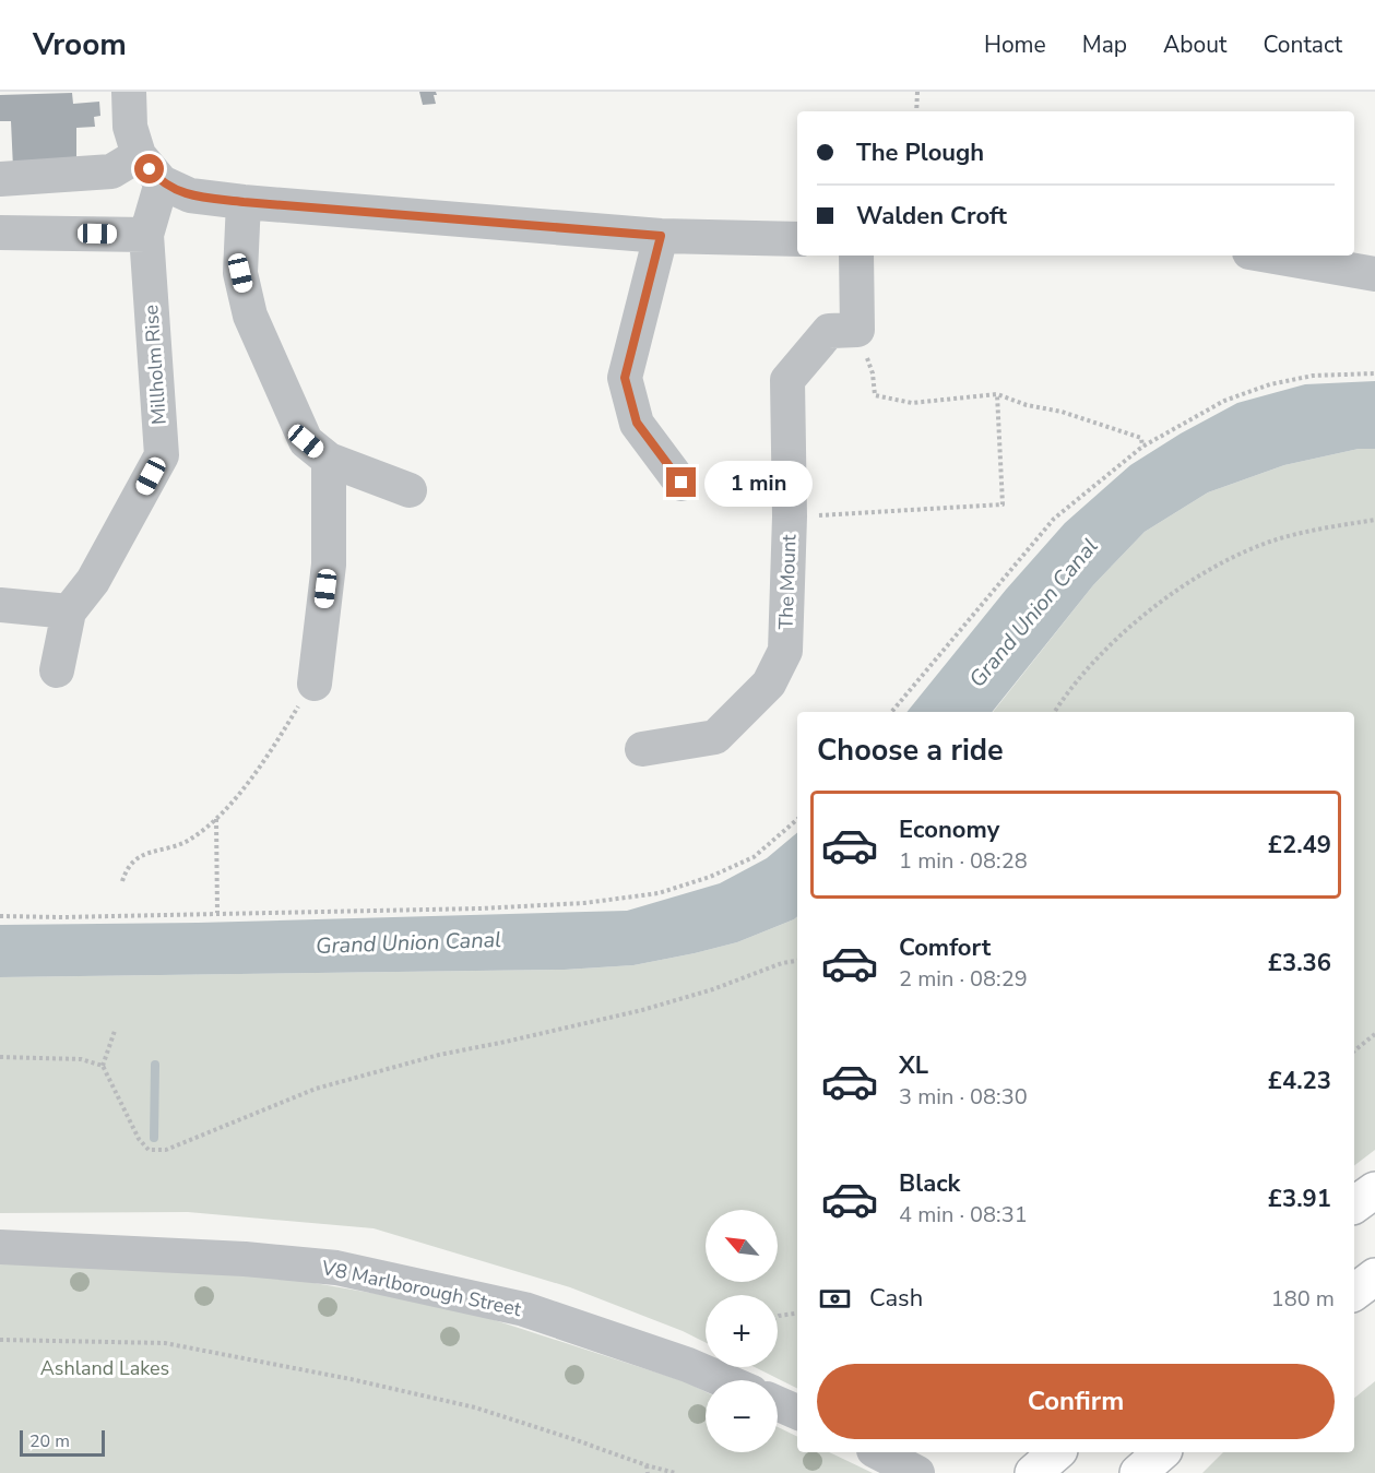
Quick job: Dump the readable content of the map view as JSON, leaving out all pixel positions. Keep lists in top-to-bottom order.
{
  "streets": {
    "street": ["Millholm Rise", "The Mount", "V8 Marlborough Street"]
  },
  "water": ["Grand Union Canal"],
  "parks": ["Ashland Lakes"],
  "scale_bar": "20 m",
  "north": "top left",
  "page": {
    "header": "Vroom",
    "nav": [
      "Home",
      "Map",
      "About",
      "Contact"
    ],
    "banner": ["The Plough", "Walden Croft"],
    "bubble": "1 min",
    "heading": "Choose a ride",
    "list": [
      {
        "name": "Economy",
        "note": "1 min · 08:28",
        "value": "£2.49"
      },
      {
        "name": "Comfort",
        "note": "2 min · 08:29",
        "value": "£3.36"
      },
      {
        "name": "XL",
        "note": "3 min · 08:30",
        "value": "£4.23"
      },
      {
        "name": "Black",
        "note": "4 min · 08:31",
        "value": "£3.91"
      }
    ],
    "map_buttons": ["+", "−"],
    "pay": ["Cash", "180 m"],
    "buttons": "Confirm",
    "scale": "20 m"
  }
}
